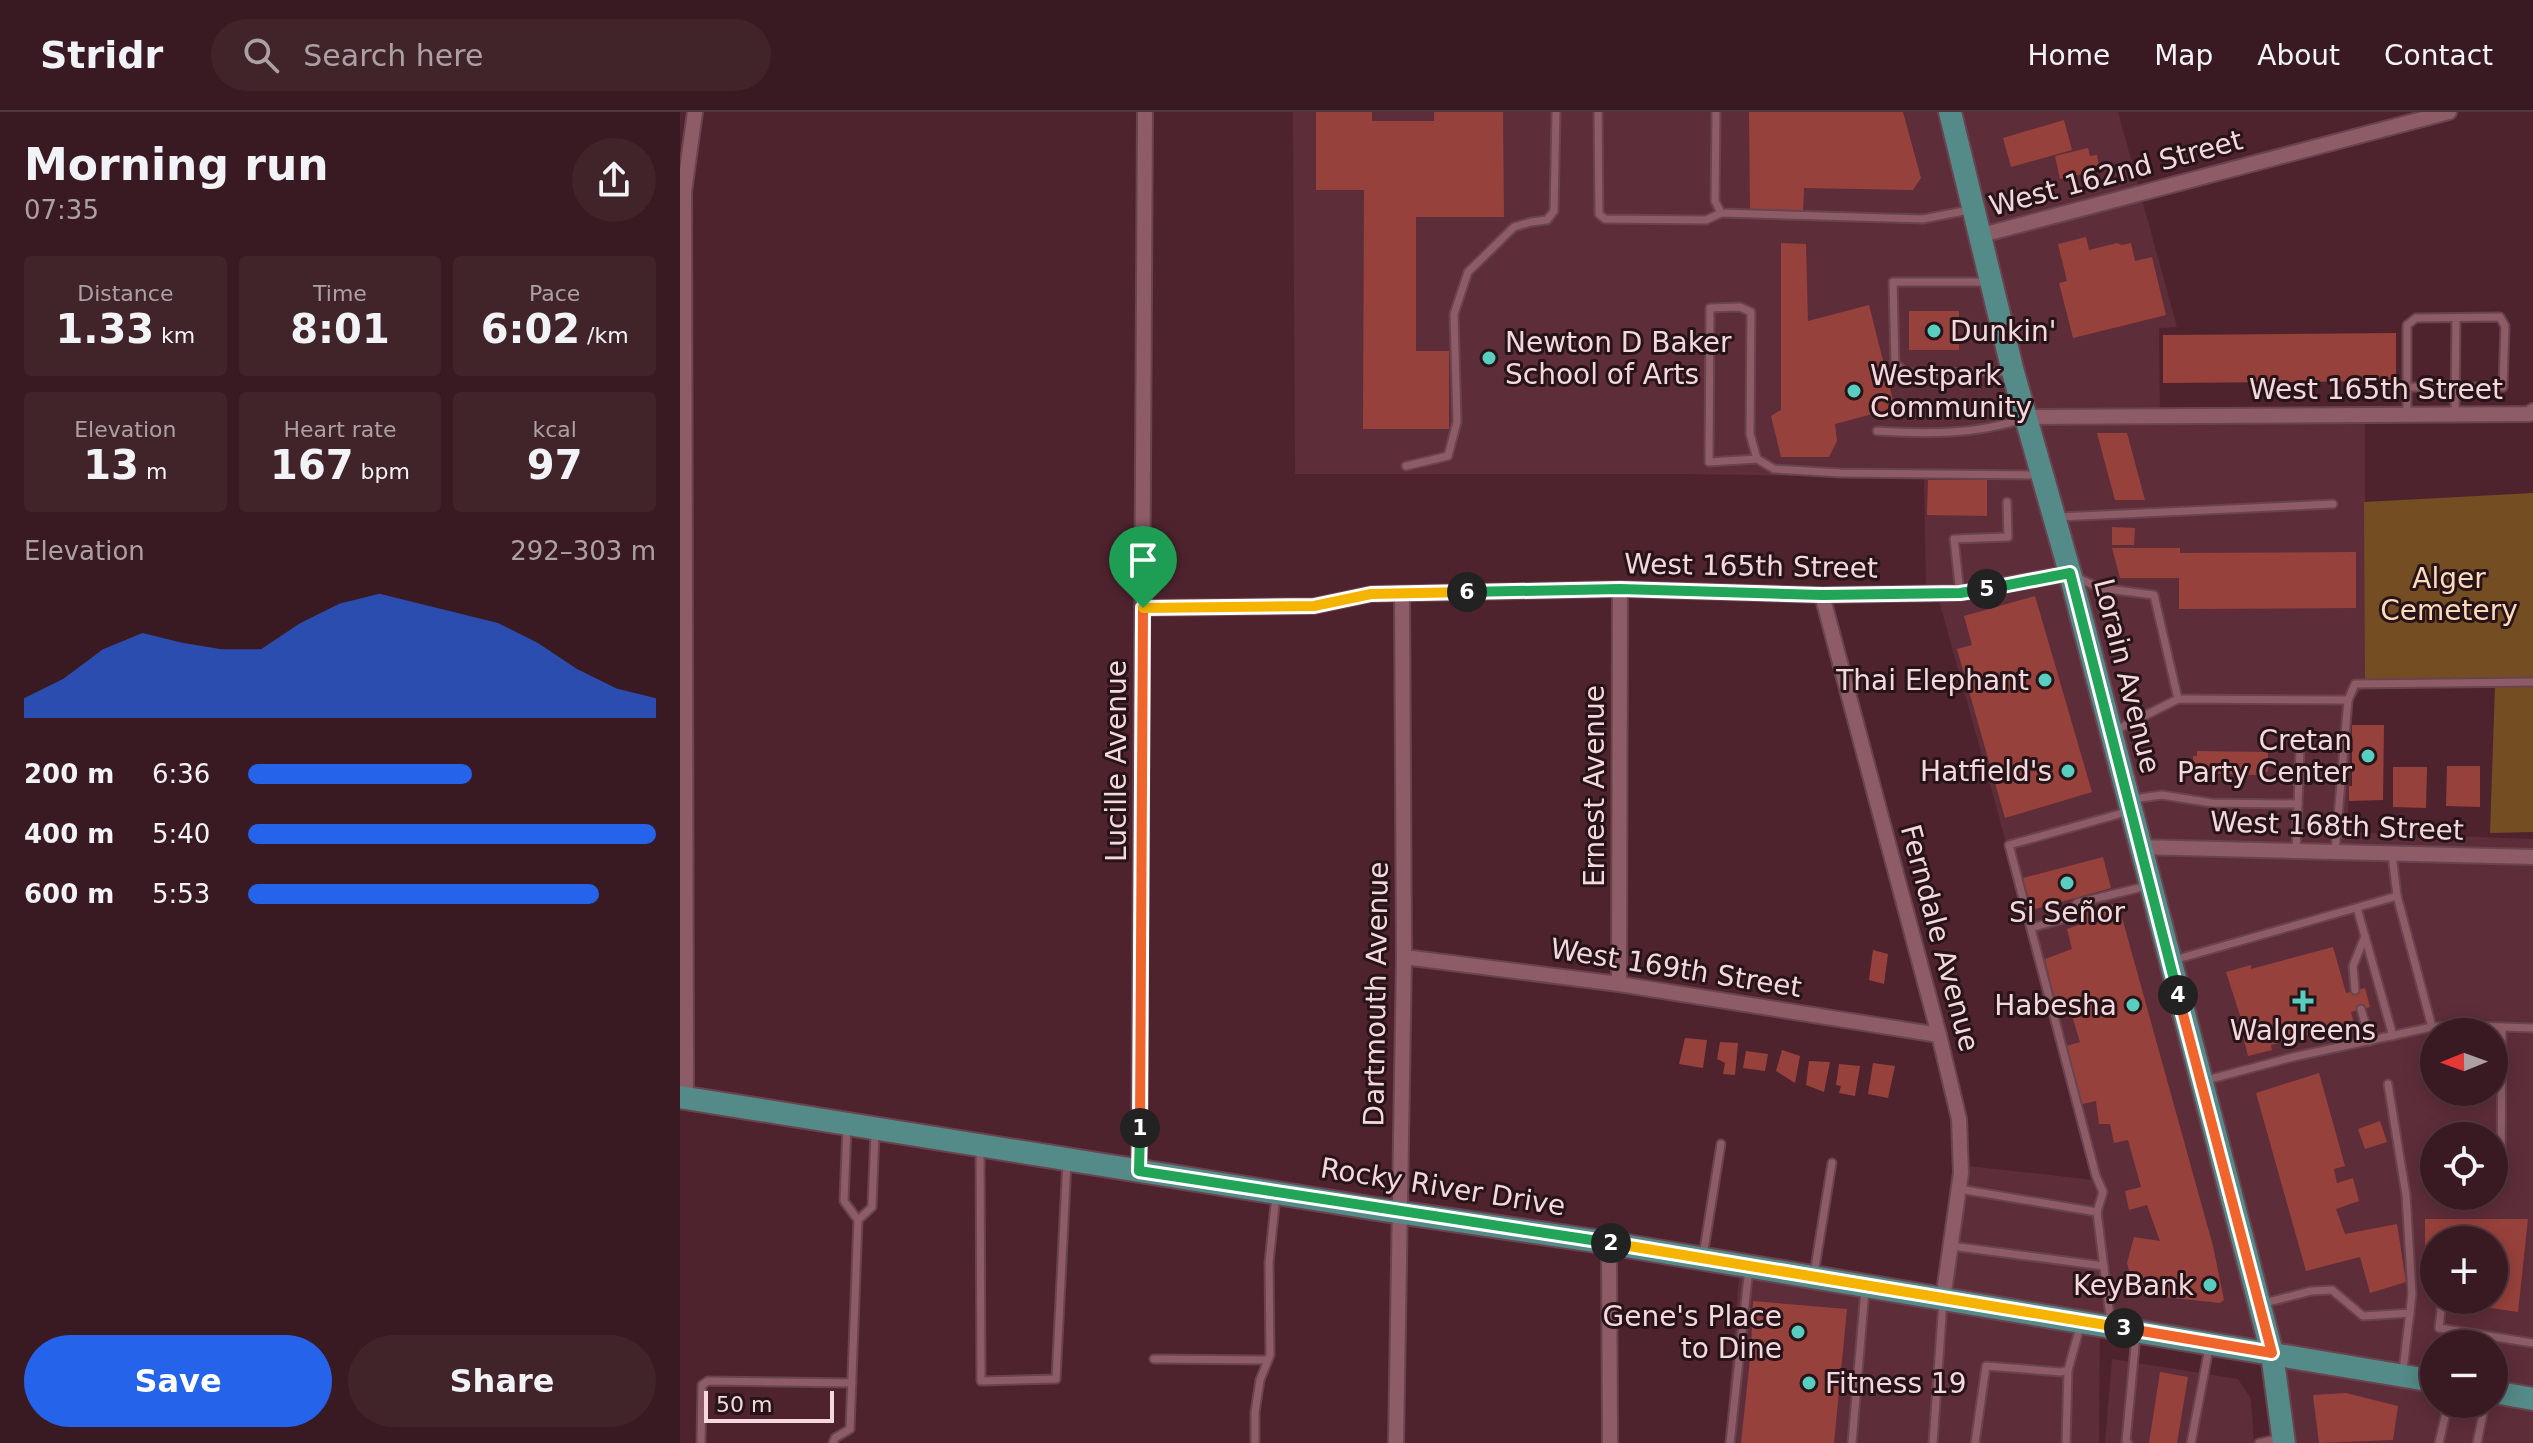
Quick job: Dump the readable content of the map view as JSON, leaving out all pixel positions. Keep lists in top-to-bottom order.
{
  "streets": {
    "main road": ["Lorain Avenue", "Rocky River Drive"],
    "street": [
      "West 162nd Street",
      "West 165th Street",
      "Lucille Avenue",
      "Ernest Avenue",
      "West 168th Street",
      "Ferndale Avenue",
      "West 169th Street",
      "Dartmouth Avenue"
    ]
  },
  "crossings": [
    ["West 162nd Street", "Lorain Avenue"],
    ["West 165th Street", "Lorain Avenue"],
    ["West 165th Street", "Lucille Avenue"],
    ["West 165th Street", "Ernest Avenue"],
    ["West 165th Street", "Ferndale Avenue"],
    ["West 165th Street", "Dartmouth Avenue"],
    ["Lorain Avenue", "West 168th Street"],
    ["Lorain Avenue", "Rocky River Drive"],
    ["Lucille Avenue", "Rocky River Drive"],
    ["Ernest Avenue", "West 169th Street"],
    ["Ferndale Avenue", "West 169th Street"],
    ["Ferndale Avenue", "Rocky River Drive"],
    ["West 169th Street", "Dartmouth Avenue"],
    ["Dartmouth Avenue", "Rocky River Drive"]
  ],
  "parks": ["Alger Cemetery"],
  "places": {
    "other": [
      "Dunkin'",
      "Newton D Baker School of Arts",
      "Westpark Community",
      "Thai Elephant",
      "Cretan Party Center",
      "Hatfield's",
      "Si Señor",
      "Habesha",
      "KeyBank",
      "Gene's Place to Dine",
      "Fitness 19"
    ],
    "health": ["Walgreens"]
  },
  "scale_bar": "50 m",
  "north": "left",
  "page": {
    "header": "Stridr",
    "search": "Search here",
    "nav": [
      "Home",
      "Map",
      "About",
      "Contact"
    ],
    "heading": ["Morning run", "07:35"],
    "stats": [
      ["Distance", "1.33 km"],
      ["Time", "8:01"],
      ["Pace", "6:02 /km"],
      ["Elevation", "13 m"],
      ["Heart rate", "167 bpm"],
      ["kcal", "97"]
    ],
    "chart": ["Elevation", "292–303 m"],
    "pins": [
      "5",
      "6",
      "4",
      "1",
      "2",
      "3"
    ],
    "list": [
      {
        "name": "200 m",
        "note": "6:36"
      },
      {
        "name": "400 m",
        "note": "5:40"
      },
      {
        "name": "600 m",
        "note": "5:53"
      }
    ],
    "map_buttons": ["+", "−"],
    "buttons": ["Save", "Share"],
    "scale": "50 m"
  }
}
